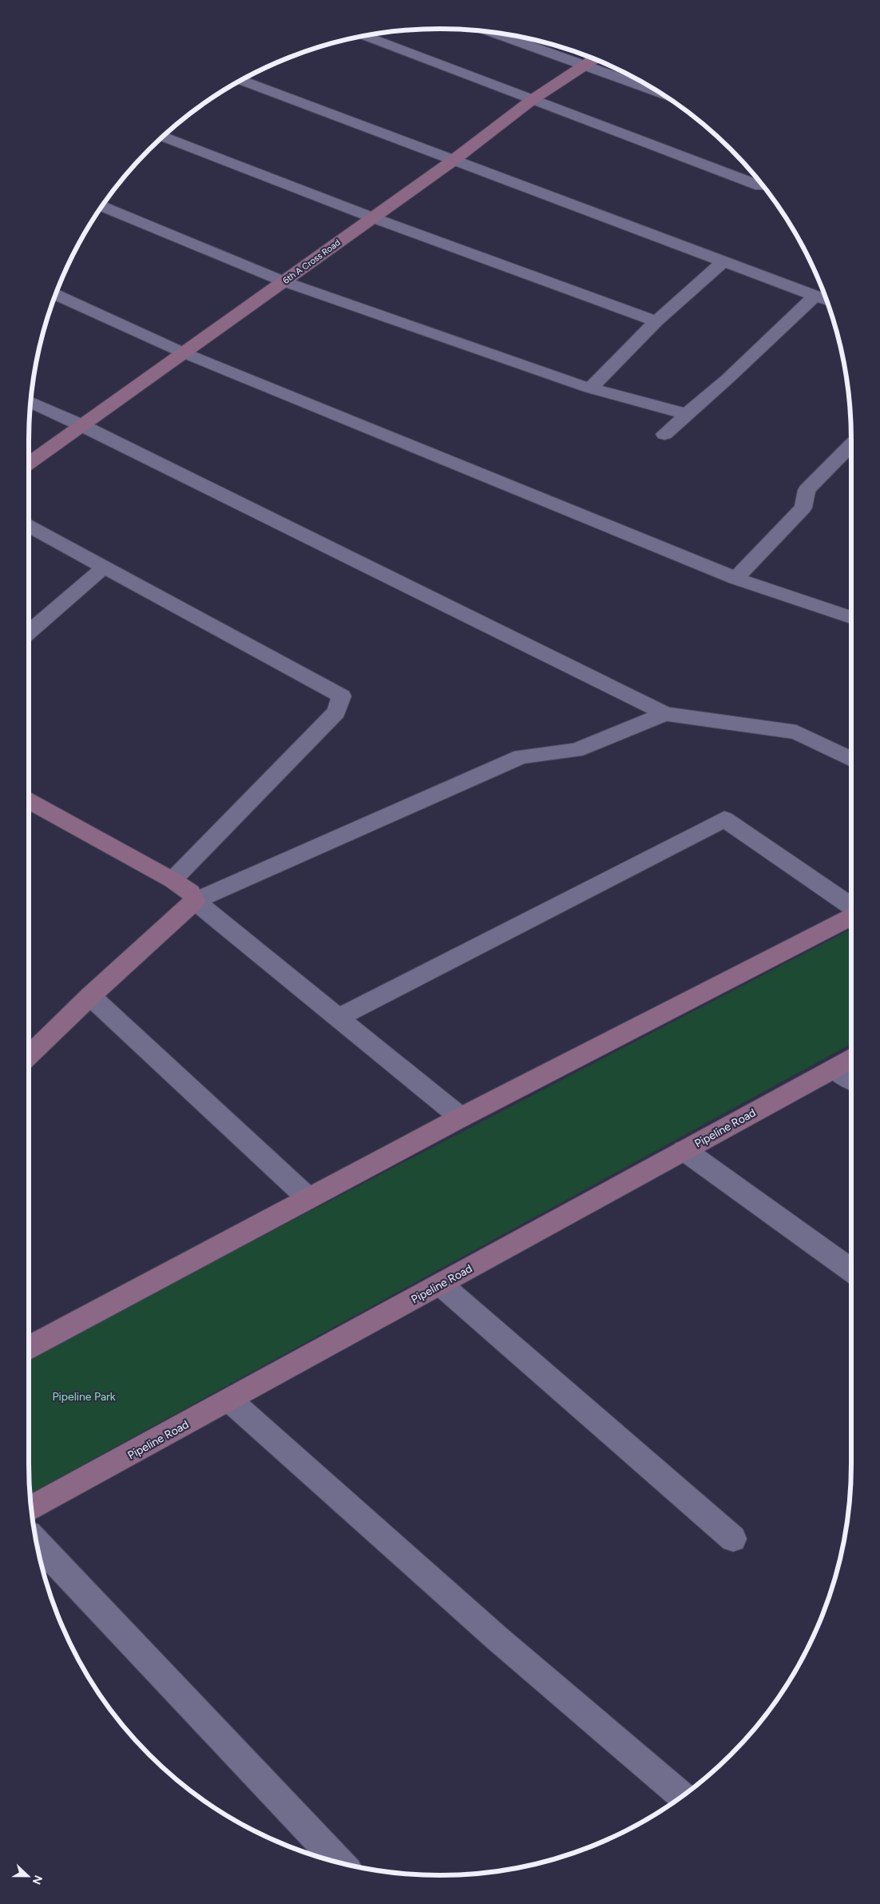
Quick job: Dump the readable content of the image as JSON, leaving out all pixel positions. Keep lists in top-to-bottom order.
{
  "streets": {
    "street": ["6th A Cross Road", "Pipeline Road"]
  },
  "parks": ["Pipeline Park"],
  "north": "right"
}
